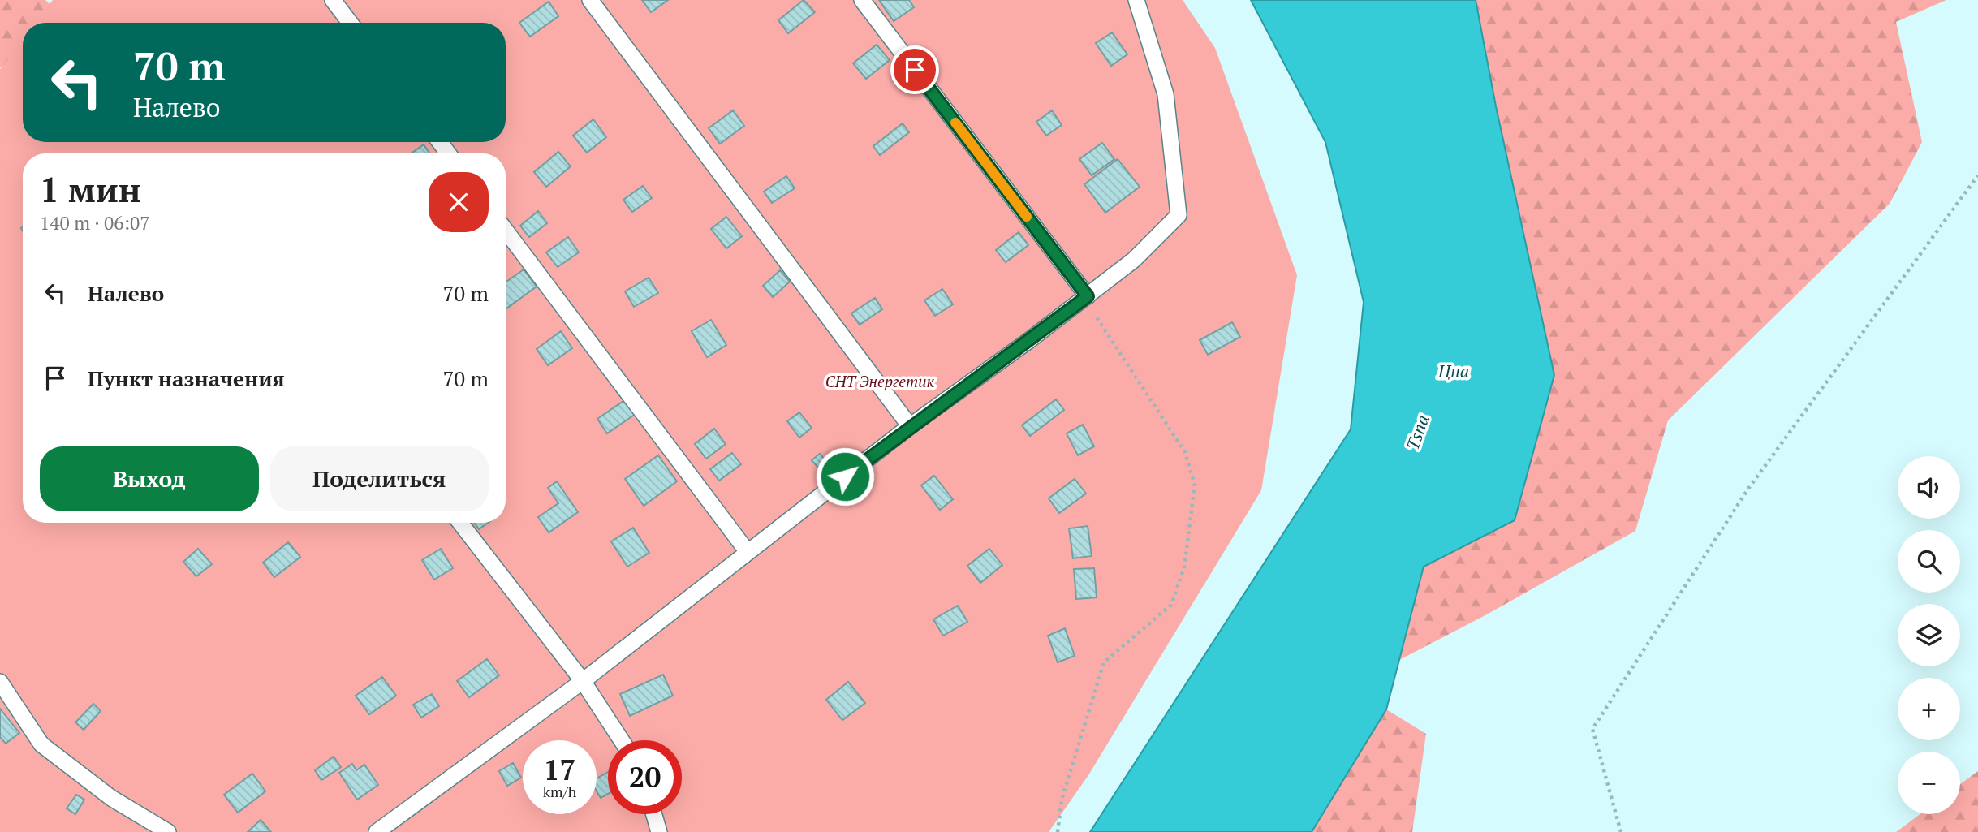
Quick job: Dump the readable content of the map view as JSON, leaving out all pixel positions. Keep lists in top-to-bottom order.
{
  "water": ["Цна", "Tsna"],
  "parks": ["СНТ Энергетик"],
  "page": {
    "turn": ["70 m", "Налево"],
    "heading": ["1 мин", "140 m · 06:07"],
    "list": [
      {
        "name": "Налево",
        "value": "70 m"
      },
      {
        "name": "Пункт назначения",
        "value": "70 m"
      }
    ],
    "buttons": ["Выход", "Поделиться"],
    "map_buttons": ["+", "−"],
    "speed": "17 km/h",
    "limit": "20"
  }
}
